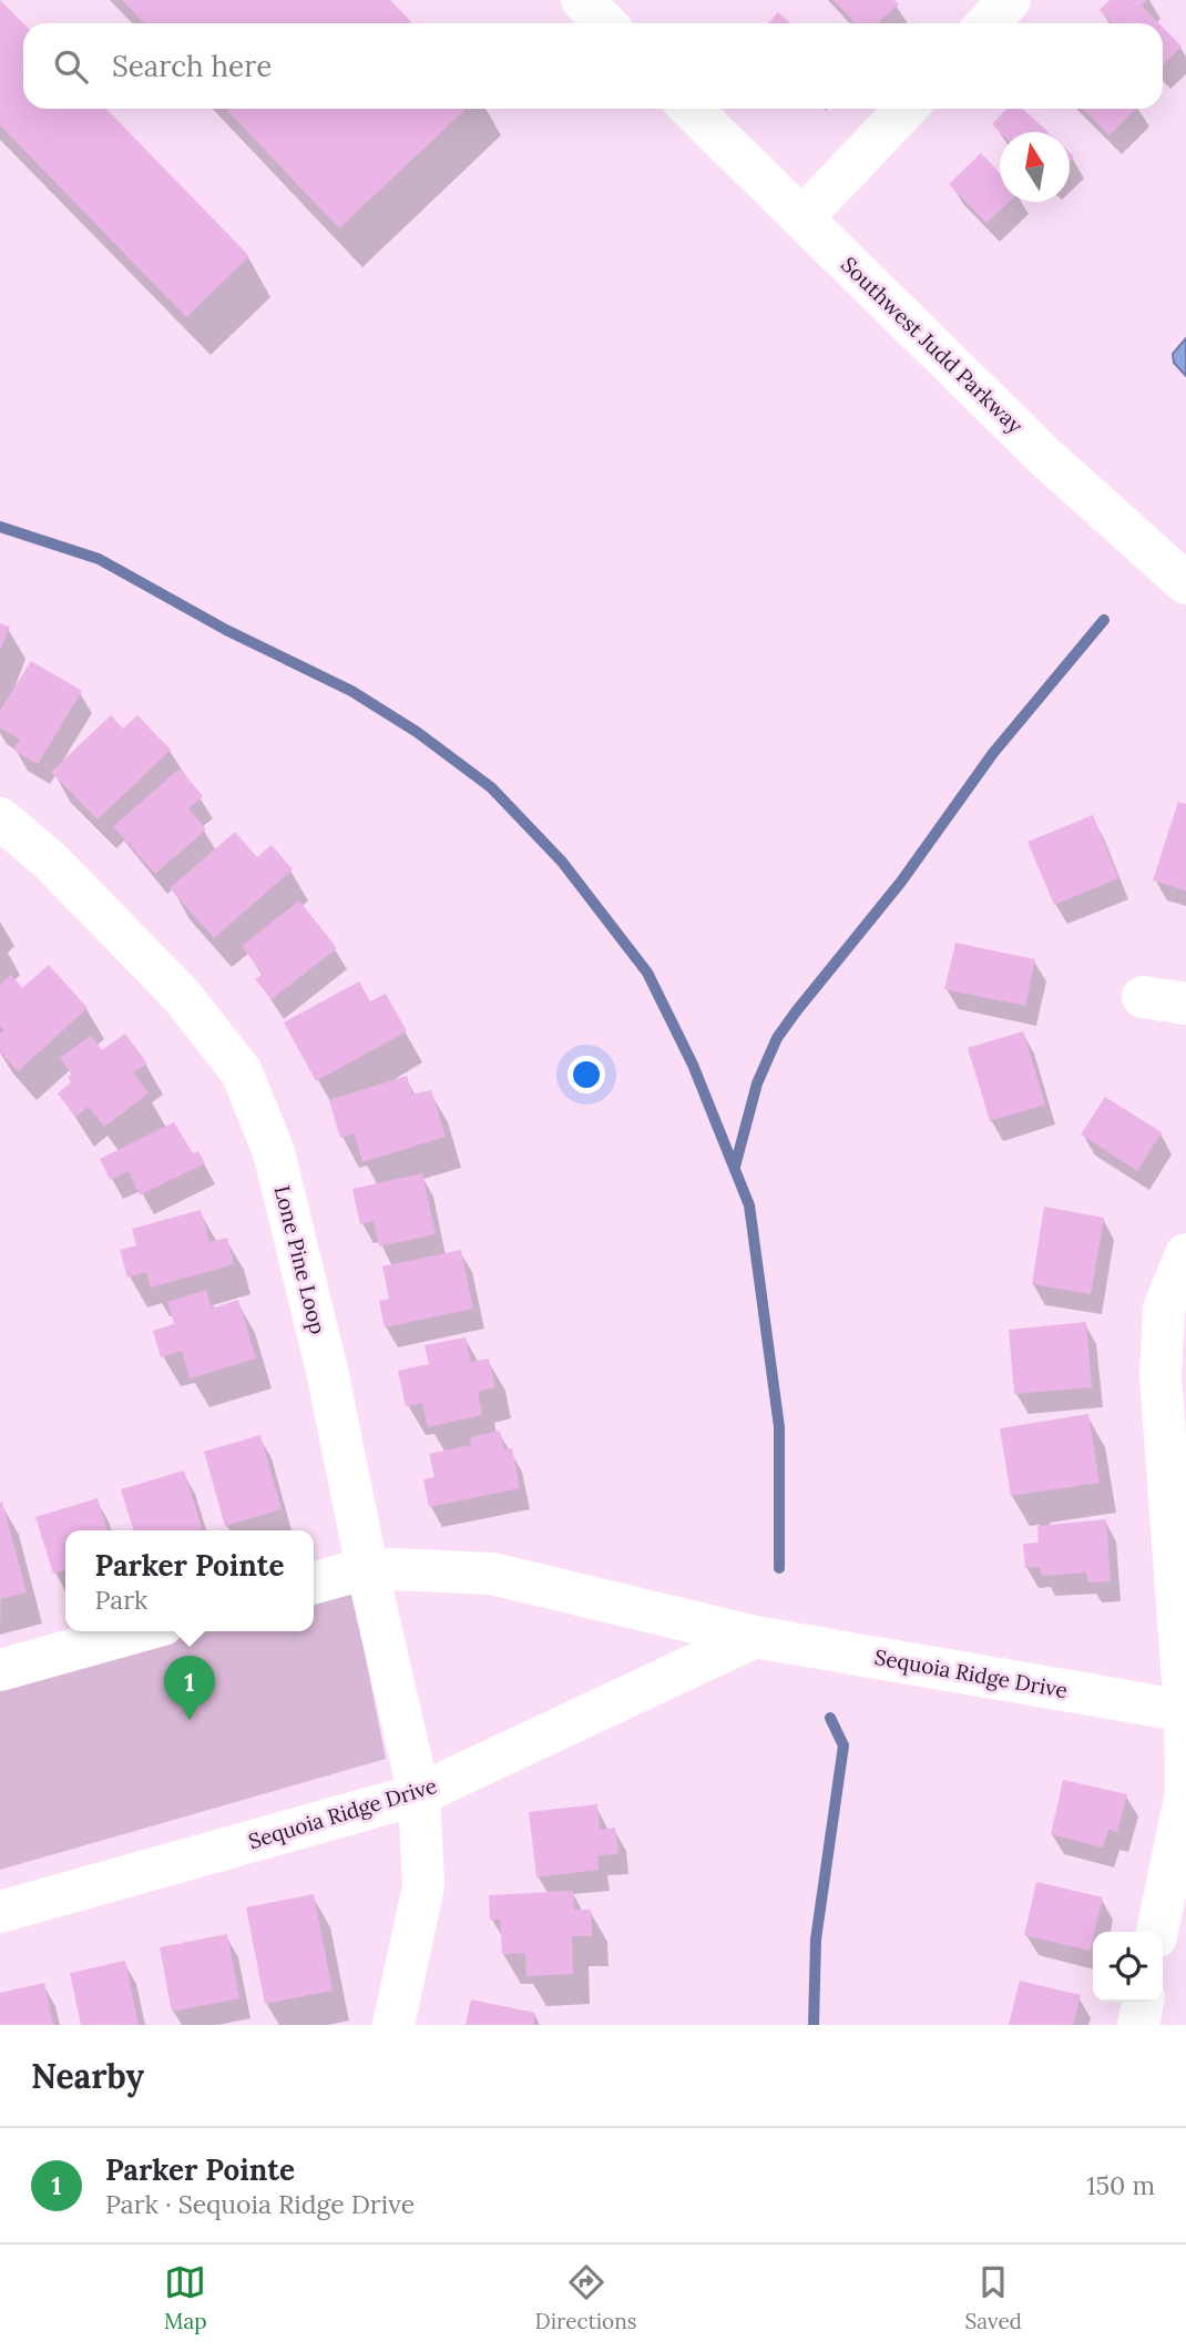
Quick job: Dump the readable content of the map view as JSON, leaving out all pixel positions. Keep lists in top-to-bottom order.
{
  "streets": {
    "main road": ["Southwest Judd Parkway", "Lone Pine Loop", "Sequoia Ridge Drive"]
  },
  "crossings": [
    ["Lone Pine Loop", "Sequoia Ridge Drive"]
  ],
  "north": "top",
  "page": {
    "search": "Search here",
    "popup": ["Parker Pointe", "Park"],
    "pins": "1",
    "heading": "Nearby",
    "list": [
      {
        "mark": "1",
        "name": "Parker Pointe",
        "note": "Park · Sequoia Ridge Drive",
        "value": "150 m"
      }
    ],
    "nav": ["Map", "Directions", "Saved"]
  }
}
